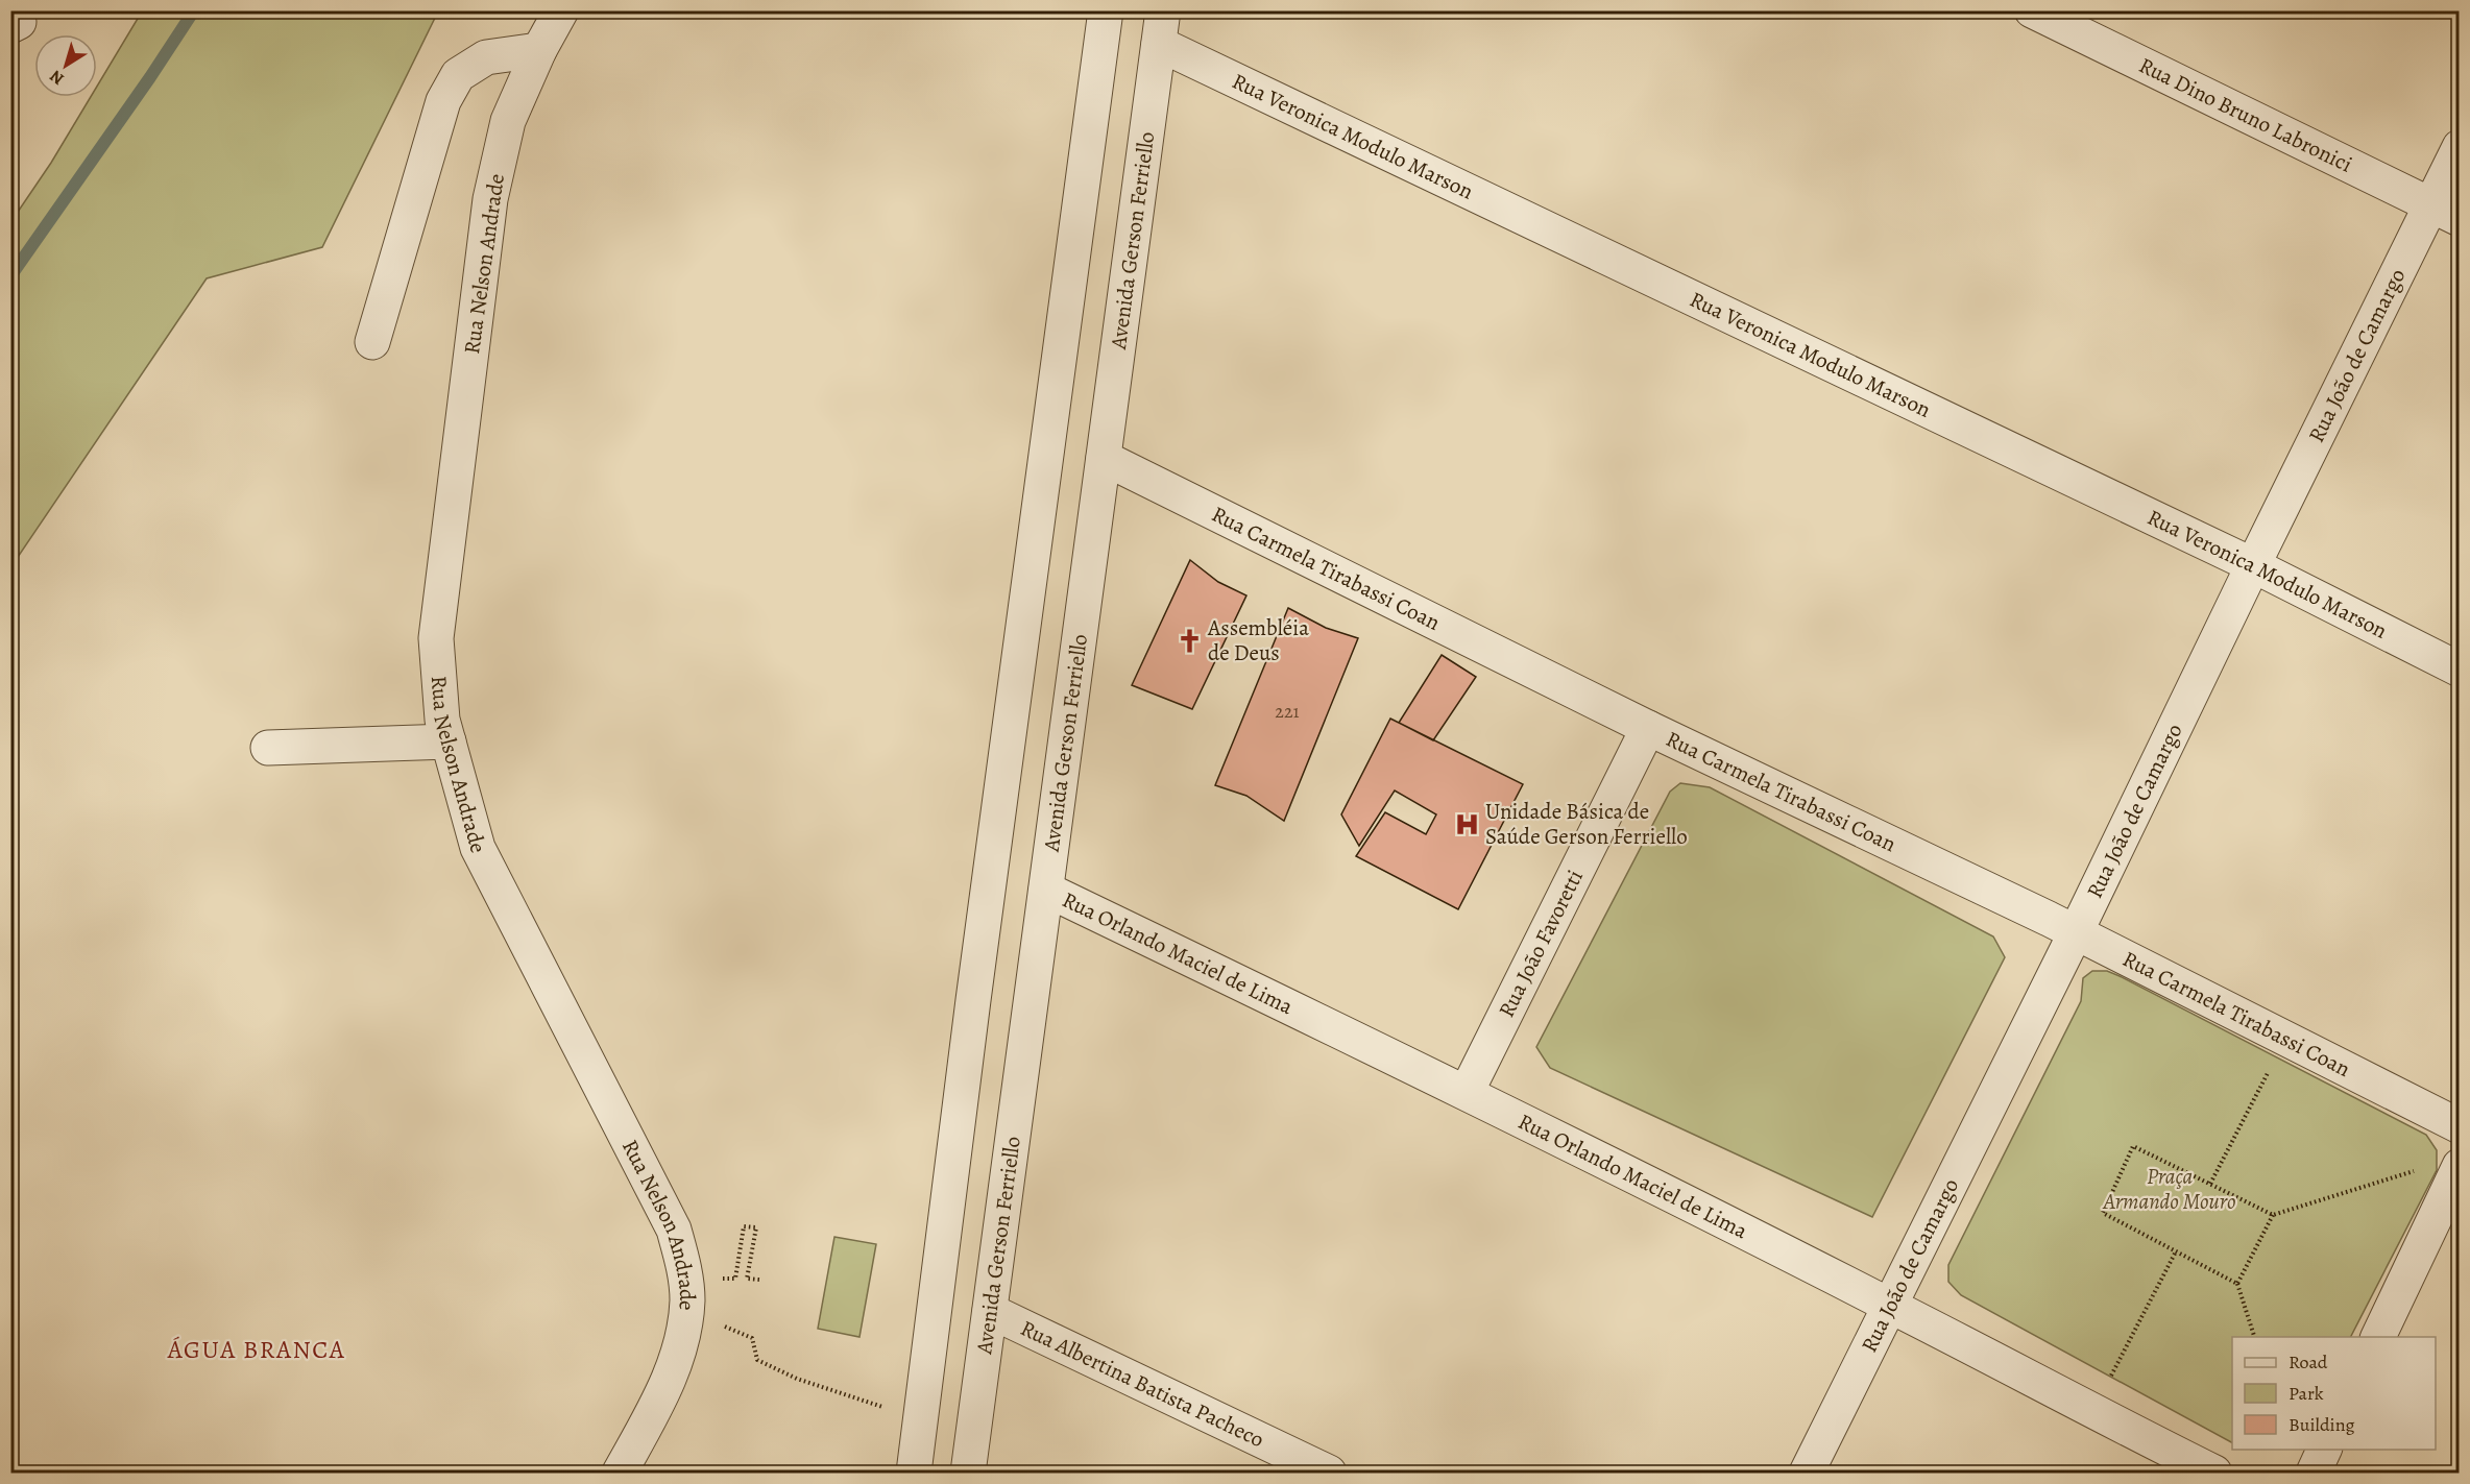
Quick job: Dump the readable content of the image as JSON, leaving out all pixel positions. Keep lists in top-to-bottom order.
{
  "streets": {
    "street": [
      "Rua Dino Bruno Labronici",
      "Rua Veronica Modulo Marson",
      "Avenida Gerson Ferriello",
      "Rua Nelson Andrade",
      "Rua João de Camargo",
      "Rua Carmela Tirabassi Coan",
      "Rua João Favoretti",
      "Rua Orlando Maciel de Lima",
      "Rua Albertina Batista Pacheco"
    ]
  },
  "crossings": [
    ["Rua Dino Bruno Labronici", "Rua João de Camargo"],
    ["Rua Veronica Modulo Marson", "Avenida Gerson Ferriello"],
    ["Rua Veronica Modulo Marson", "Rua João de Camargo"],
    ["Avenida Gerson Ferriello", "Rua Carmela Tirabassi Coan"],
    ["Avenida Gerson Ferriello", "Rua Orlando Maciel de Lima"],
    ["Avenida Gerson Ferriello", "Rua Albertina Batista Pacheco"],
    ["Rua João de Camargo", "Rua Carmela Tirabassi Coan"],
    ["Rua João de Camargo", "Rua Orlando Maciel de Lima"],
    ["Rua Carmela Tirabassi Coan", "Rua João Favoretti"],
    ["Rua João Favoretti", "Rua Orlando Maciel de Lima"]
  ],
  "districts": ["ÁGUA BRANCA"],
  "parks": ["Praça Armando Mouro"],
  "places": {
    "church": ["Assembléia de Deus"],
    "hospital": ["Unidade Básica de Saúde Gerson Ferriello"]
  },
  "house_numbers": ["221"],
  "legend": ["Road", "Park", "Building"],
  "north": "bottom left"
}
